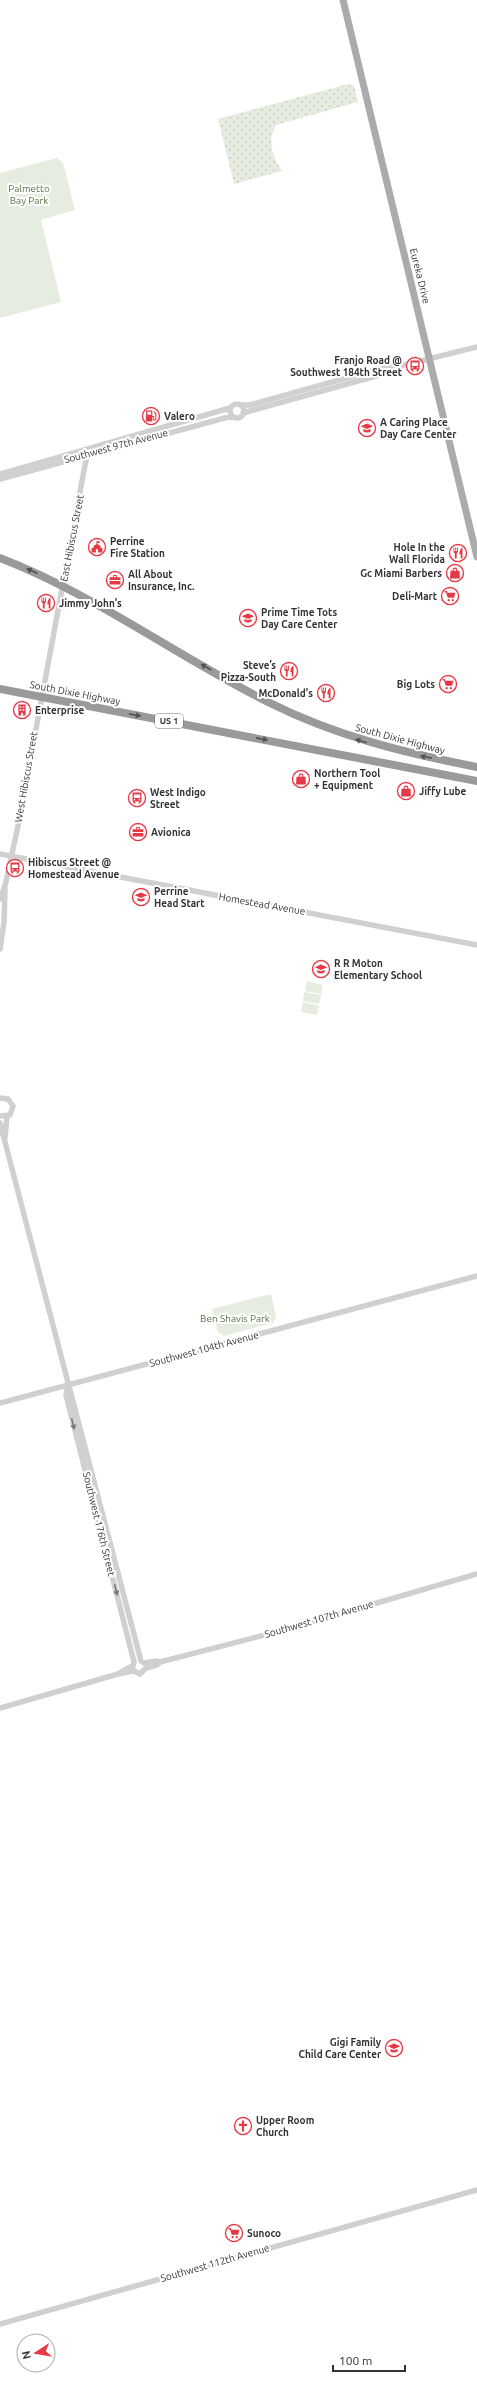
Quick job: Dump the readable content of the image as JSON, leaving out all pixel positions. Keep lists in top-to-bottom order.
{
  "streets": {
    "highway": ["South Dixie Highway", "US 1"],
    "main road": ["Eureka Drive"],
    "street": [
      "Southwest 97th Avenue",
      "East Hibiscus Street",
      "West Hibiscus Street",
      "Homestead Avenue",
      "Southwest 104th Avenue",
      "Southwest 176th Street",
      "Southwest 107th Avenue",
      "Southwest 112th Avenue"
    ]
  },
  "crossings": [
    ["Southwest 97th Avenue", "East Hibiscus Street"],
    ["East Hibiscus Street", "South Dixie Highway"],
    ["East Hibiscus Street", "West Hibiscus Street"],
    ["South Dixie Highway", "West Hibiscus Street"],
    ["West Hibiscus Street", "Homestead Avenue"],
    ["Southwest 104th Avenue", "Southwest 176th Street"],
    ["Southwest 176th Street", "Southwest 107th Avenue"]
  ],
  "parks": ["Palmetto Bay Park", "Ben Shavis Park"],
  "places": {
    "bus stop": ["Franjo Road @ Southwest 184th Street", "West Indigo Street", "Hibiscus Street @ Homestead Avenue"],
    "fuel station": ["Valero"],
    "school or university": [
      "A Caring Place Day Care Center",
      "Prime Time Tots Day Care Center",
      "Perrine Head Start",
      "R R Moton Elementary School",
      "Gigi Family Child Care Center"
    ],
    "public building": ["Perrine Fire Station"],
    "restaurant": [
      "Hole In the Wall Florida",
      "Jimmy John's",
      "Steve’s Pizza-South",
      "McDonald's"
    ],
    "shop": ["Gc Miami Barbers", "Northern Tool + Equipment", "Jiffy Lube"],
    "office": ["All About Insurance, Inc.", "Avionica"],
    "supermarket": ["Deli-Mart", "Big Lots", "Sunoco"],
    "building": ["Enterprise"],
    "church": ["Upper Room Church"]
  },
  "scale_bar": "100 m",
  "north": "left"
}
